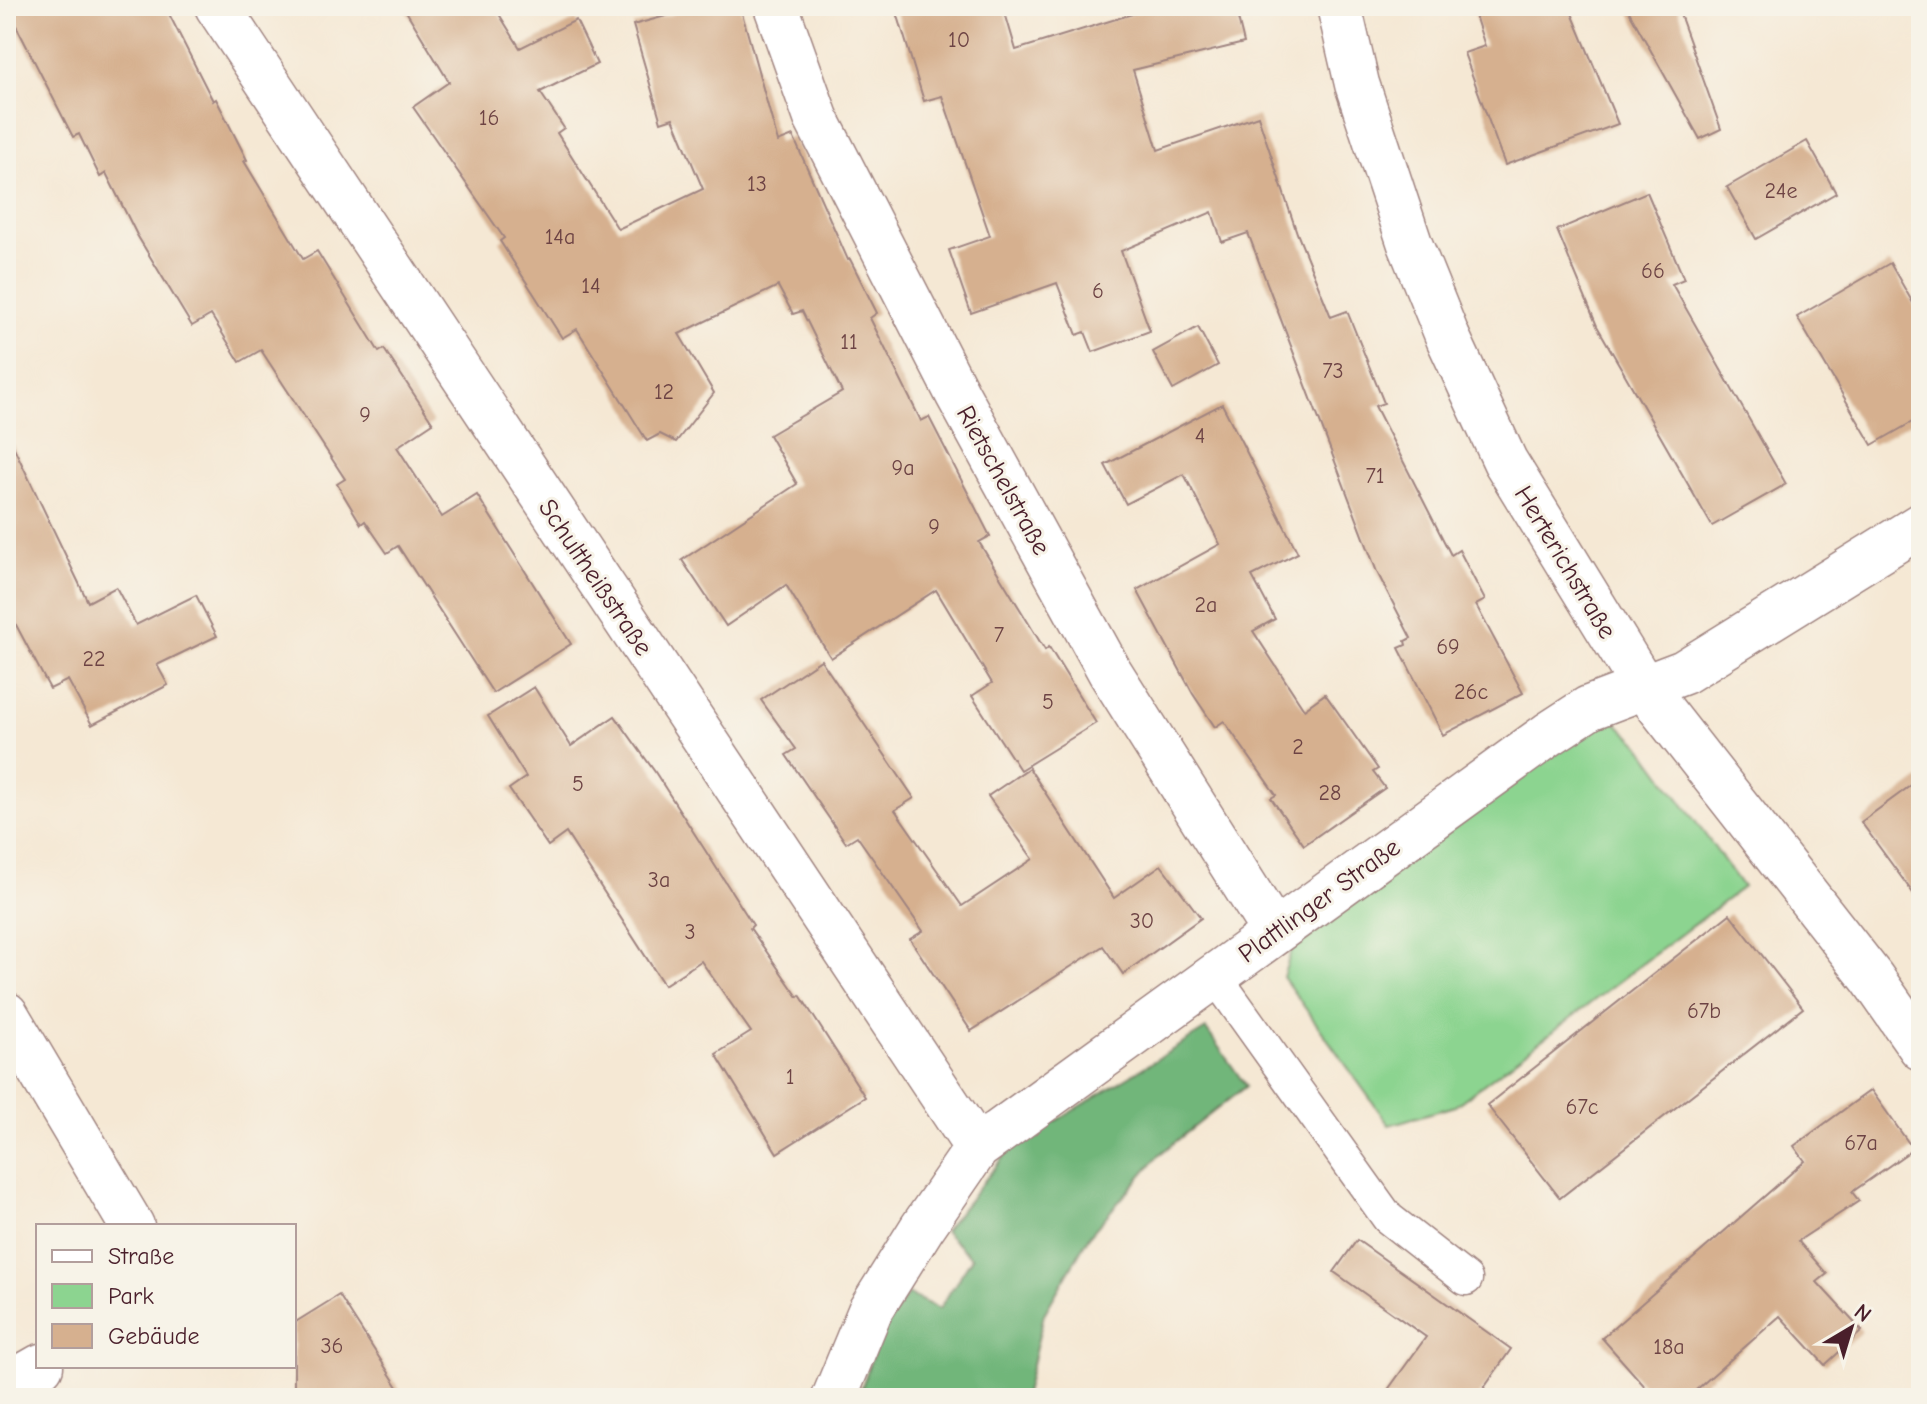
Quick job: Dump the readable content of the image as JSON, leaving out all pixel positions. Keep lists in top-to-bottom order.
{
  "streets": {
    "street": [
      "Rietschelstraße",
      "Herterichstraße",
      "Schultheißstraße",
      "Plattlinger Straße"
    ]
  },
  "crossings": [
    ["Rietschelstraße", "Plattlinger Straße"],
    ["Herterichstraße", "Plattlinger Straße"],
    ["Schultheißstraße", "Plattlinger Straße"]
  ],
  "house_numbers": [
    "10",
    "16",
    "13",
    "24e",
    "14a",
    "66",
    "14",
    "6",
    "11",
    "73",
    "12",
    "9",
    "4",
    "9a",
    "71",
    "9",
    "2a",
    "7",
    "69",
    "22",
    "26c",
    "5",
    "2",
    "5",
    "28",
    "3a",
    "30",
    "3",
    "67b",
    "1",
    "67c",
    "67a",
    "36",
    "18a"
  ],
  "legend": ["Straße", "Park", "Gebäude"],
  "north": "top right"
}
